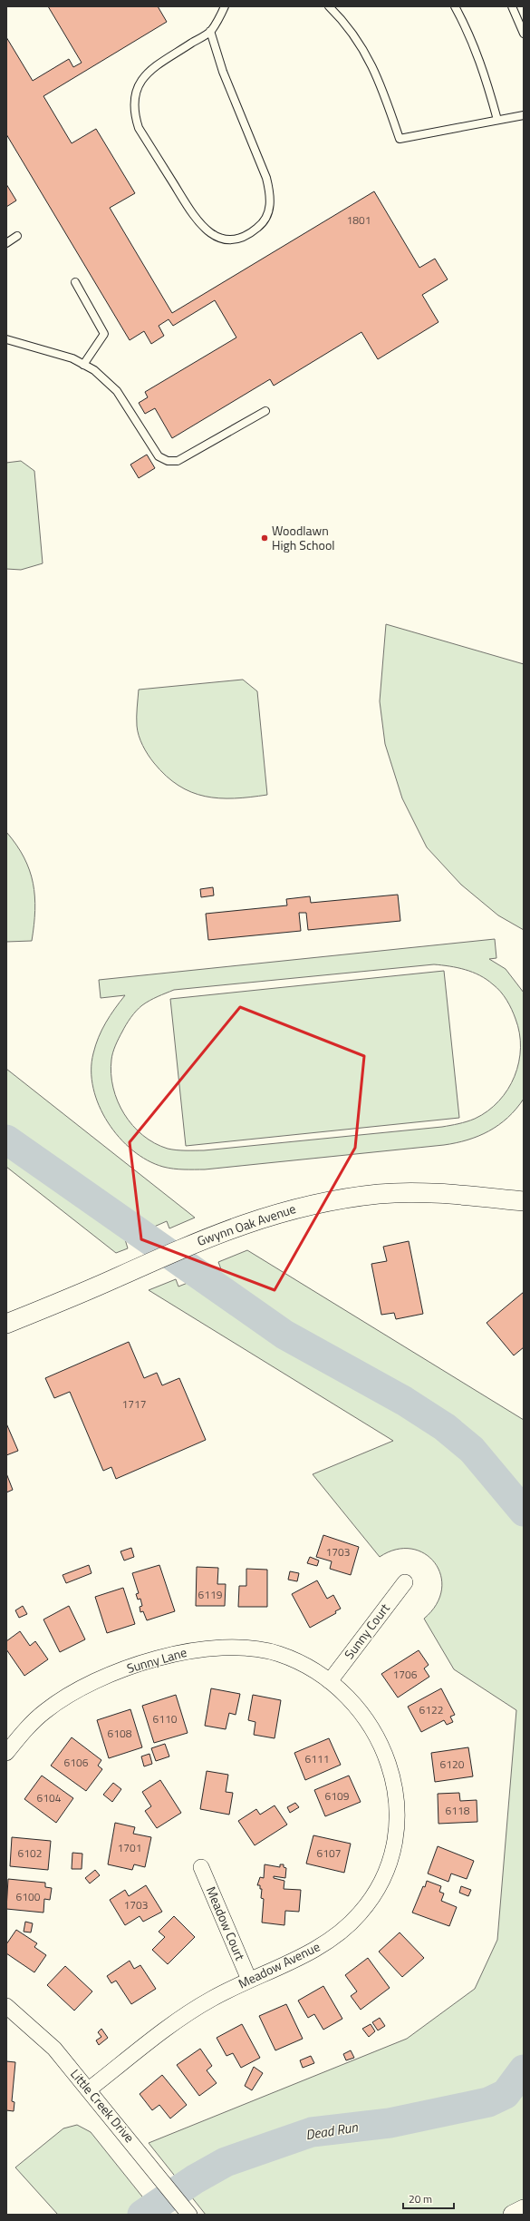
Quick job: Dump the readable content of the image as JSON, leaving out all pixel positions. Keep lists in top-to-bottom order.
{
  "streets": {
    "street": [
      "Gwynn Oak Avenue",
      "Sunny Court",
      "Sunny Lane",
      "Meadow Court",
      "Meadow Avenue",
      "Little Creek Drive"
    ]
  },
  "crossings": [
    ["Sunny Court", "Sunny Lane"],
    ["Sunny Court", "Meadow Avenue"],
    ["Sunny Lane", "Meadow Avenue"],
    ["Meadow Court", "Meadow Avenue"],
    ["Meadow Avenue", "Little Creek Drive"]
  ],
  "water": ["Dead Run"],
  "places": ["Woodlawn High School"],
  "house_numbers": [
    "1801",
    "1717",
    "1703",
    "6119",
    "1706",
    "6122",
    "6110",
    "6108",
    "6111",
    "6106",
    "6120",
    "6109",
    "6104",
    "6118",
    "1701",
    "6102",
    "6107",
    "6100",
    "1703"
  ],
  "scale_bar": "20 m"
}
